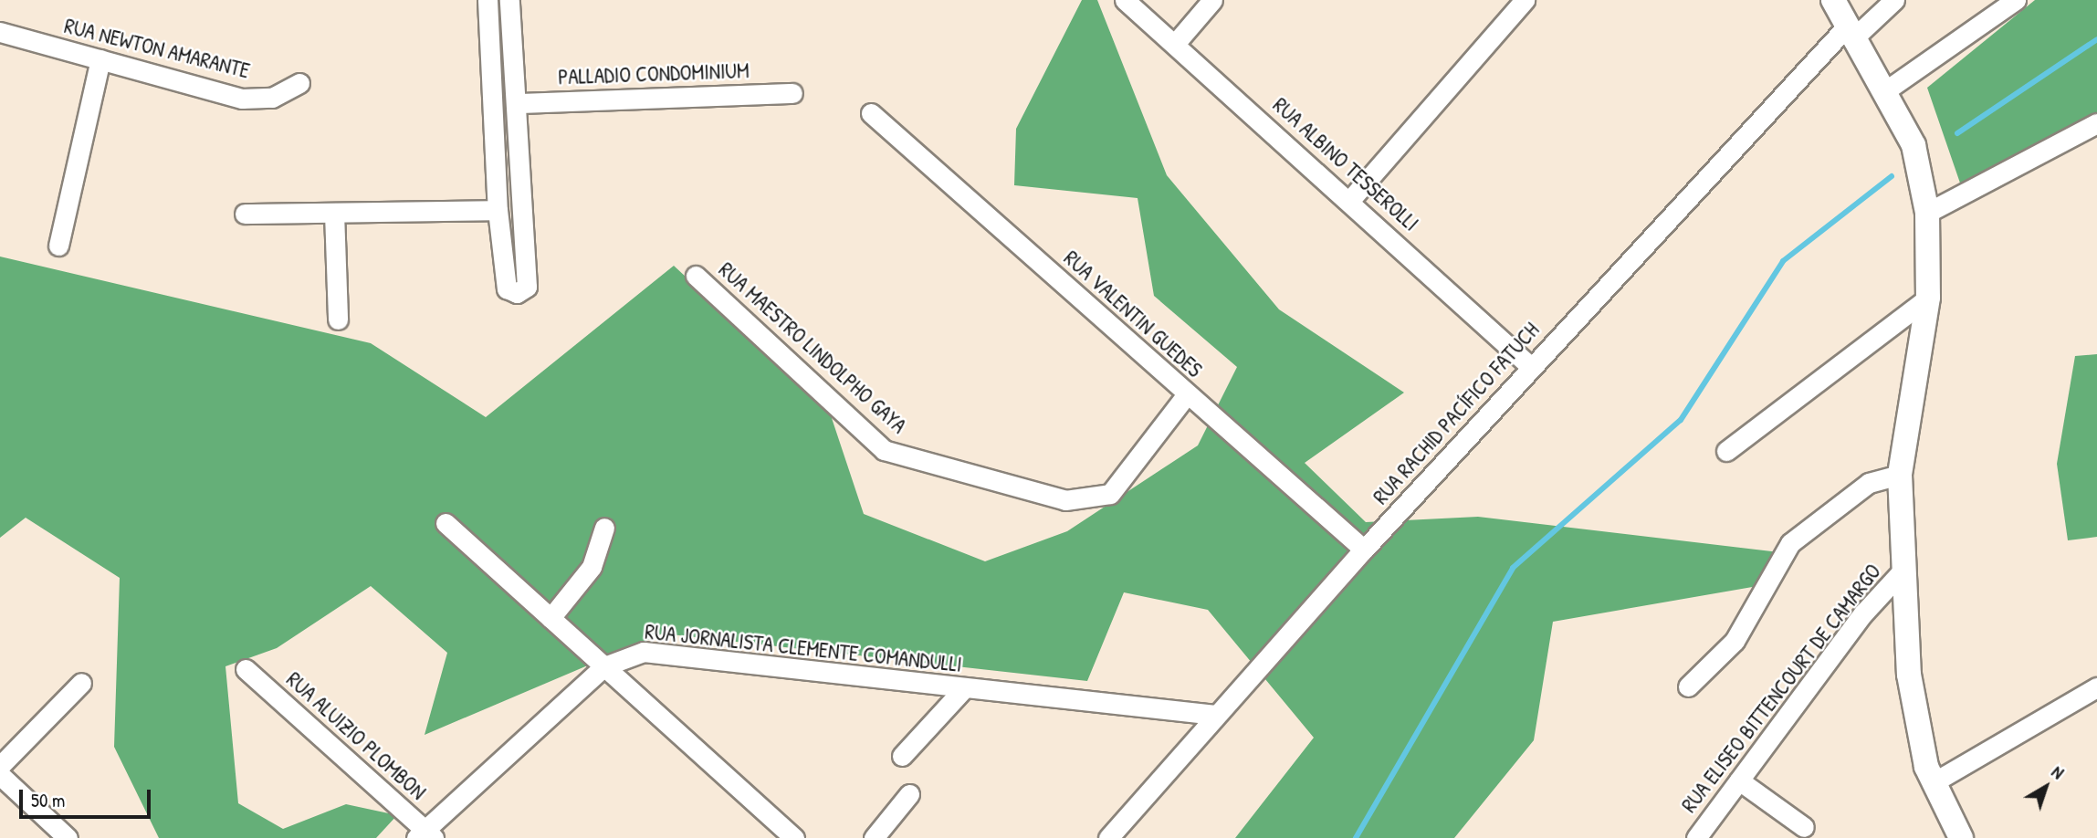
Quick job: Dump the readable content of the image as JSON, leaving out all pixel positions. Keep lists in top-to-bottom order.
{
  "streets": {
    "street": [
      "RUA NEWTON AMARANTE",
      "PALLADIO CONDOMINIUM",
      "RUA ALBINO TESSEROLLI",
      "RUA VALENTIN GUEDES",
      "RUA MAESTRO LINDOLPHO GAYA",
      "RUA RACHID PACÍFICO FATUCH",
      "RUA JORNALISTA CLEMENTE COMANDULLI",
      "RUA ELISEO BITTENCOURT DE CAMARGO",
      "RUA ALUIZIO PLOMBON"
    ]
  },
  "crossings": [
    ["RUA ALBINO TESSEROLLI", "RUA RACHID PACÍFICO FATUCH"],
    ["RUA VALENTIN GUEDES", "RUA MAESTRO LINDOLPHO GAYA"],
    ["RUA VALENTIN GUEDES", "RUA RACHID PACÍFICO FATUCH"],
    ["RUA RACHID PACÍFICO FATUCH", "RUA JORNALISTA CLEMENTE COMANDULLI"],
    ["RUA JORNALISTA CLEMENTE COMANDULLI", "RUA ALUIZIO PLOMBON"]
  ],
  "scale_bar": "50 m",
  "north": "top right"
}
